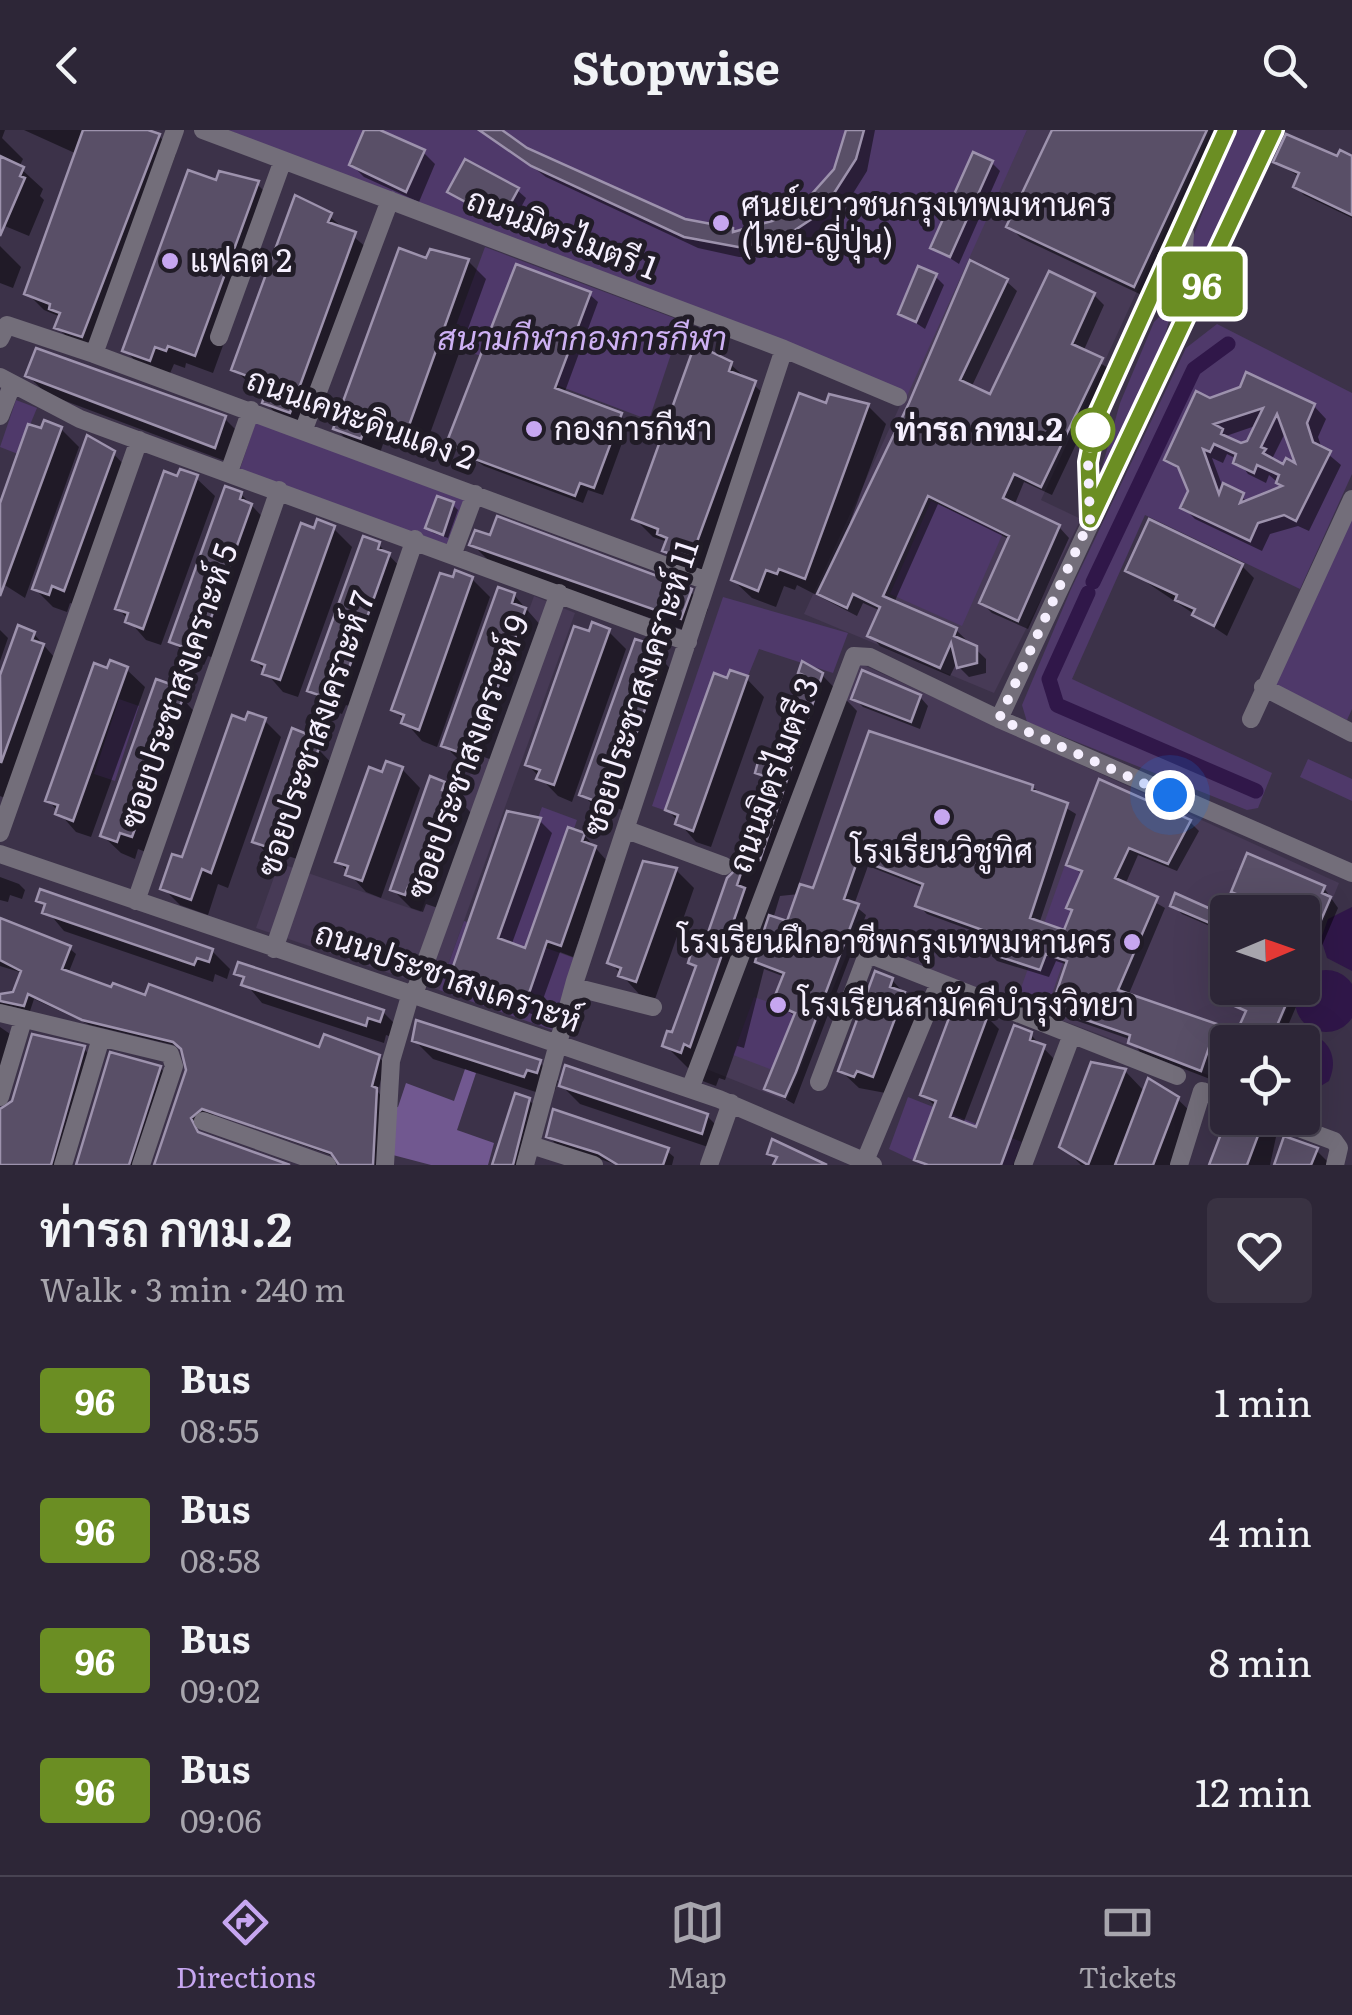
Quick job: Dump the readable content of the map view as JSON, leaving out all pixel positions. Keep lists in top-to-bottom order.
{
  "streets": {
    "street": [
      "ถนนมิตรไมตรี 1",
      "ถนนเคหะดินแดง 2",
      "ซอยประชาสงเคราะห์ 5",
      "ซอยประชาสงเคราะห์ 11",
      "ซอยประชาสงเคราะห์ 7",
      "ซอยประชาสงเคราะห์ 9",
      "ถนนมิตรไมตรี 3",
      "ถนนประชาสงเคราะห์"
    ]
  },
  "crossings": [
    ["ถนนมิตรไมตรี 1", "ซอยประชาสงเคราะห์ 11"],
    ["ถนนเคหะดินแดง 2", "ซอยประชาสงเคราะห์ 11"],
    ["ซอยประชาสงเคราะห์ 5", "ถนนประชาสงเคราะห์"],
    ["ซอยประชาสงเคราะห์ 11", "ถนนประชาสงเคราะห์"],
    ["ซอยประชาสงเคราะห์ 7", "ถนนประชาสงเคราะห์"],
    ["ซอยประชาสงเคราะห์ 9", "ถนนประชาสงเคราะห์"],
    ["ถนนมิตรไมตรี 3", "ถนนประชาสงเคราะห์"]
  ],
  "parks": ["สนามกีฬากองการกีฬา"],
  "places": [
    "ศูนย์เยาวชนกรุงเทพมหานคร (ไทย-ญี่ปุ่น)",
    "แฟลต 2",
    "กองการกีฬา",
    "ท่ารถ กทม.2",
    "โรงเรียนวิชูทิศ",
    "โรงเรียนฝึกอาชีพกรุงเทพมหานคร",
    "โรงเรียนสามัคคีบํารุงวิทยา"
  ],
  "lines": ["bus line 96"],
  "north": "right",
  "page": {
    "header": "Stopwise",
    "on_map": "96",
    "heading": ["ท่ารถ กทม.2", "Walk · 3 min · 240 m"],
    "list": [
      {
        "mark": "96",
        "name": "Bus",
        "note": "08:55",
        "value": "1 min"
      },
      {
        "mark": "96",
        "name": "Bus",
        "note": "08:58",
        "value": "4 min"
      },
      {
        "mark": "96",
        "name": "Bus",
        "note": "09:02",
        "value": "8 min"
      },
      {
        "mark": "96",
        "name": "Bus",
        "note": "09:06",
        "value": "12 min"
      }
    ],
    "tabs": ["Directions", "Map", "Tickets"]
  }
}
